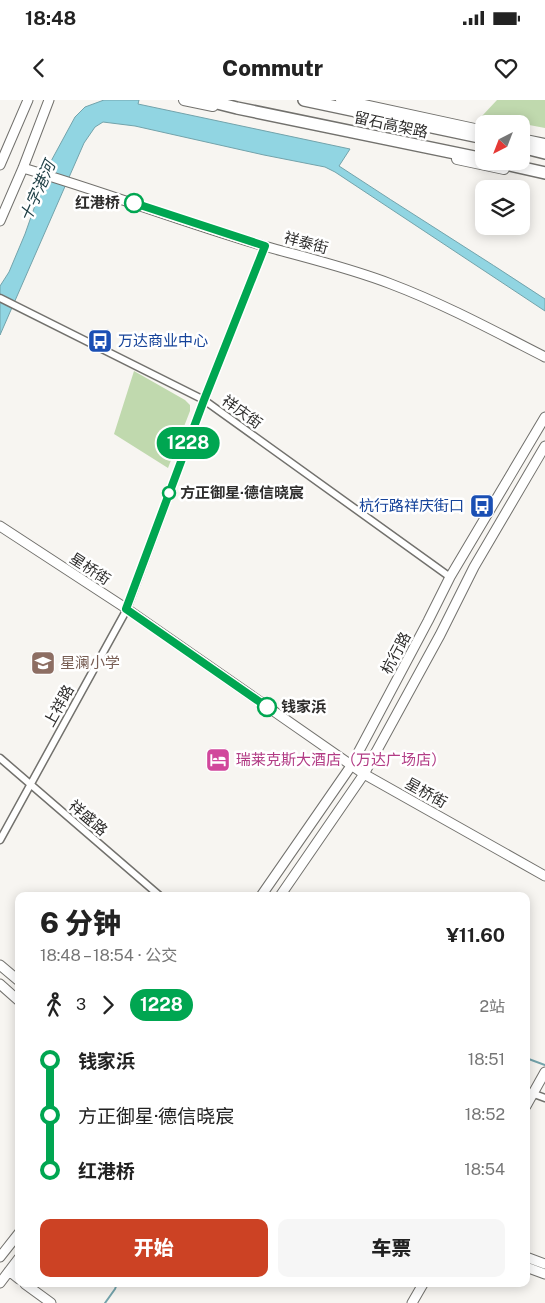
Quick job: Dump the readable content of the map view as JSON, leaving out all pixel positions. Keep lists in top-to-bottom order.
{
  "streets": {
    "highway": ["留石高架路"],
    "street": [
      "祥泰街",
      "祥庆街",
      "星桥街",
      "杭行路",
      "上祥路",
      "祥盛路"
    ]
  },
  "crossings": [
    ["祥泰街", "上祥路"],
    ["祥庆街", "杭行路"],
    ["祥庆街", "上祥路"],
    ["星桥街", "杭行路"],
    ["星桥街", "上祥路"],
    ["上祥路", "祥盛路"]
  ],
  "water": ["十字港河"],
  "places": {
    "other": ["红港桥", "方正御星·德信晓宸", "钱家浜"],
    "bus stop": ["万达商业中心", "杭行路祥庆街口"],
    "school or university": ["星澜小学"],
    "hotel": ["瑞莱克斯大酒店（万达广场店）"]
  },
  "lines": ["bus line 1228"],
  "north": "bottom left",
  "page": {
    "status": "18:48",
    "header": "Commutr",
    "on_map": "1228",
    "heading": ["6 分钟", "18:48 – 18:54 · 公交", "¥11.60"],
    "legs": ["3", "1228", "2站"],
    "list": [
      {
        "name": "钱家浜",
        "value": "18:51"
      },
      {
        "name": "方正御星·德信晓宸",
        "value": "18:52"
      },
      {
        "name": "红港桥",
        "value": "18:54"
      }
    ],
    "buttons": ["开始", "车票"]
  }
}
